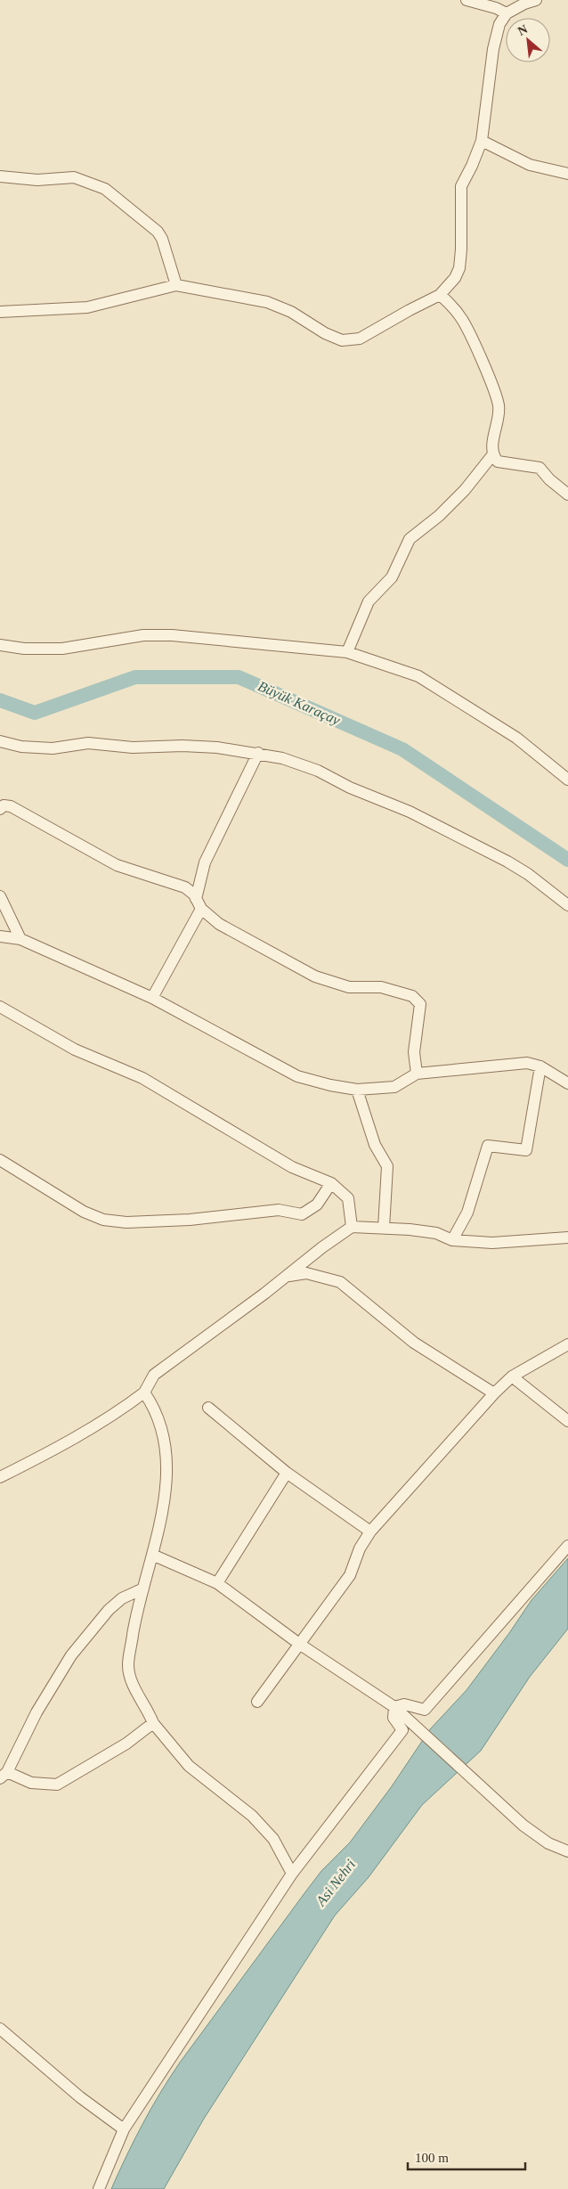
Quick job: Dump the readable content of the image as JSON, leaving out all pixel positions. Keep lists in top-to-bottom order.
{
  "water": ["Büyük Karaçay", "Asi Nehri"],
  "scale_bar": "100 m",
  "north": "top left"
}
